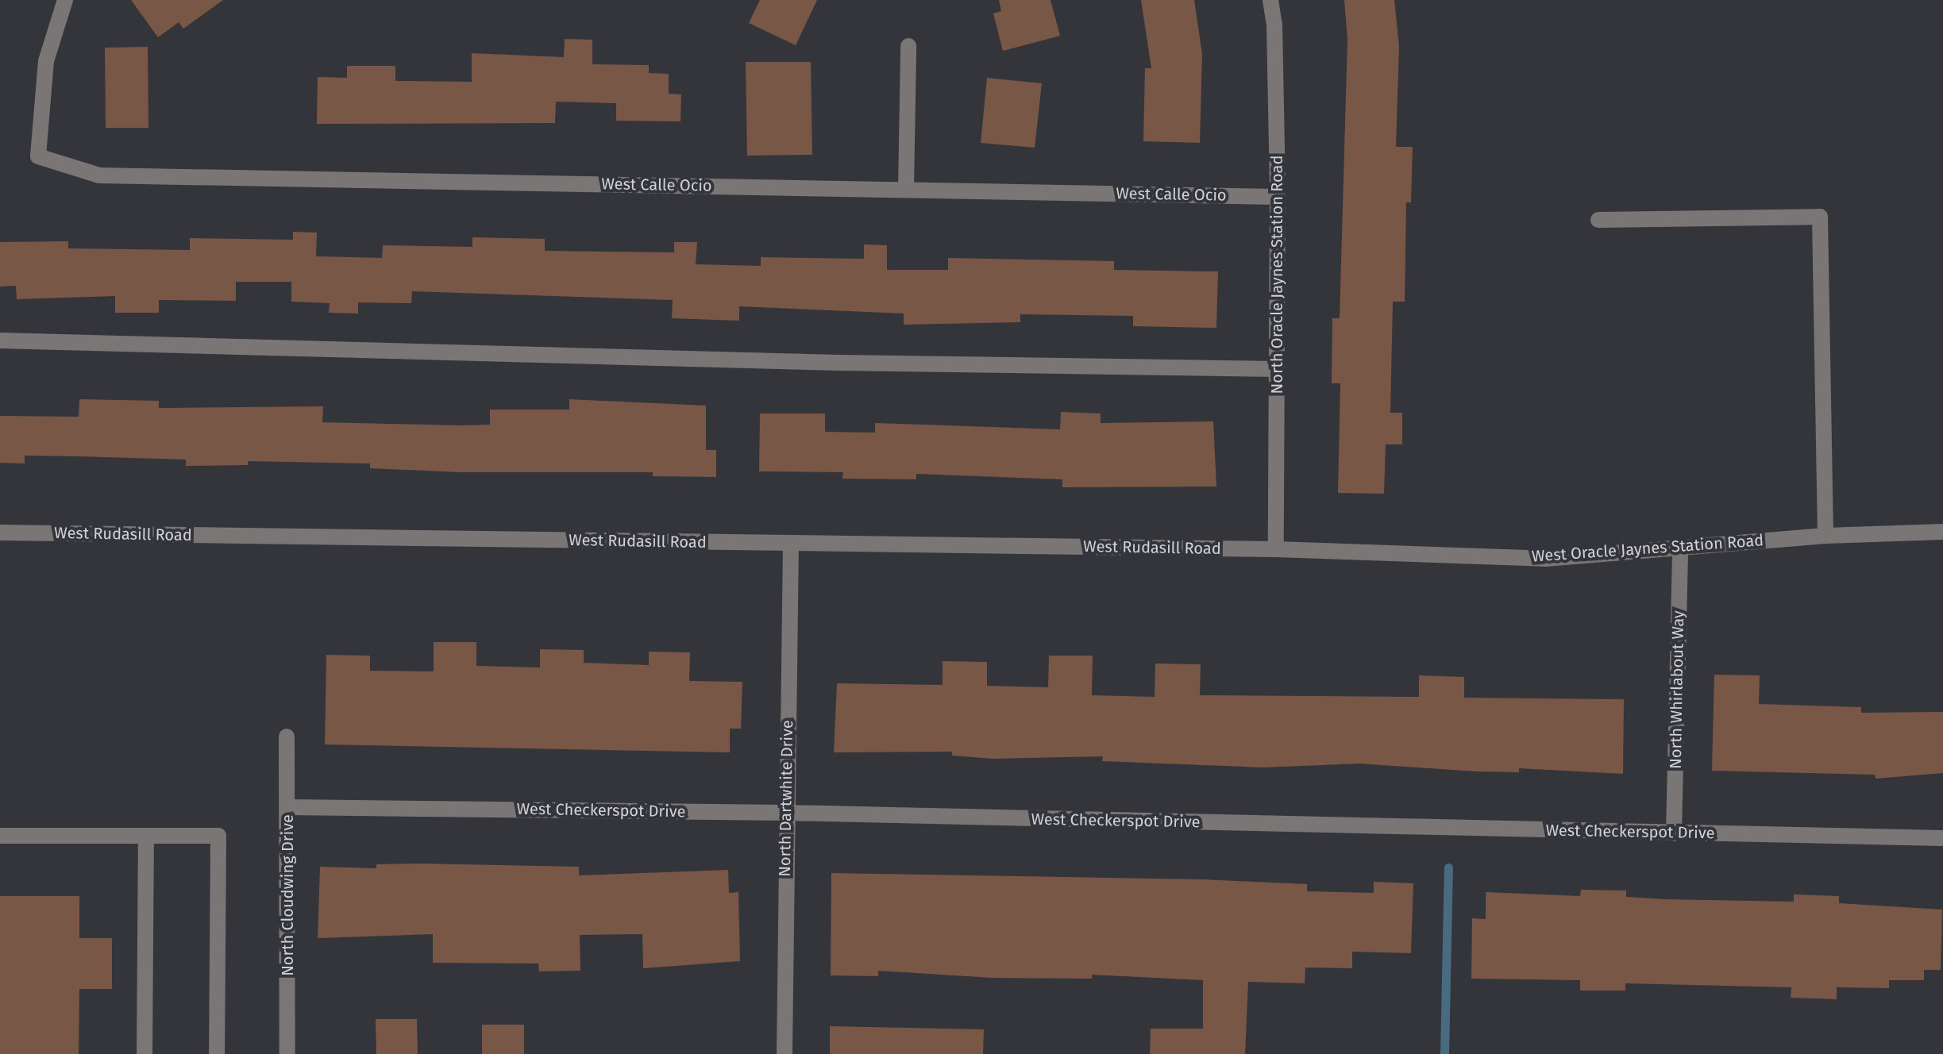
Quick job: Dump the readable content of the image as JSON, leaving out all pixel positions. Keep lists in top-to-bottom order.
{
  "streets": {
    "street": [
      "West Calle Ocio",
      "North Oracle Jaynes Station Road",
      "West Rudasill Road",
      "West Oracle Jaynes Station Road",
      "North Whirlabout Way",
      "North Dartwhite Drive",
      "West Checkerspot Drive",
      "North Cloudwing Drive"
    ]
  },
  "crossings": [
    ["West Calle Ocio", "North Oracle Jaynes Station Road"],
    ["North Oracle Jaynes Station Road", "West Rudasill Road"],
    ["North Oracle Jaynes Station Road", "West Oracle Jaynes Station Road"],
    ["West Rudasill Road", "West Oracle Jaynes Station Road"],
    ["West Rudasill Road", "North Dartwhite Drive"],
    ["West Oracle Jaynes Station Road", "North Whirlabout Way"],
    ["North Whirlabout Way", "West Checkerspot Drive"],
    ["North Dartwhite Drive", "West Checkerspot Drive"],
    ["West Checkerspot Drive", "North Cloudwing Drive"]
  ]
}
